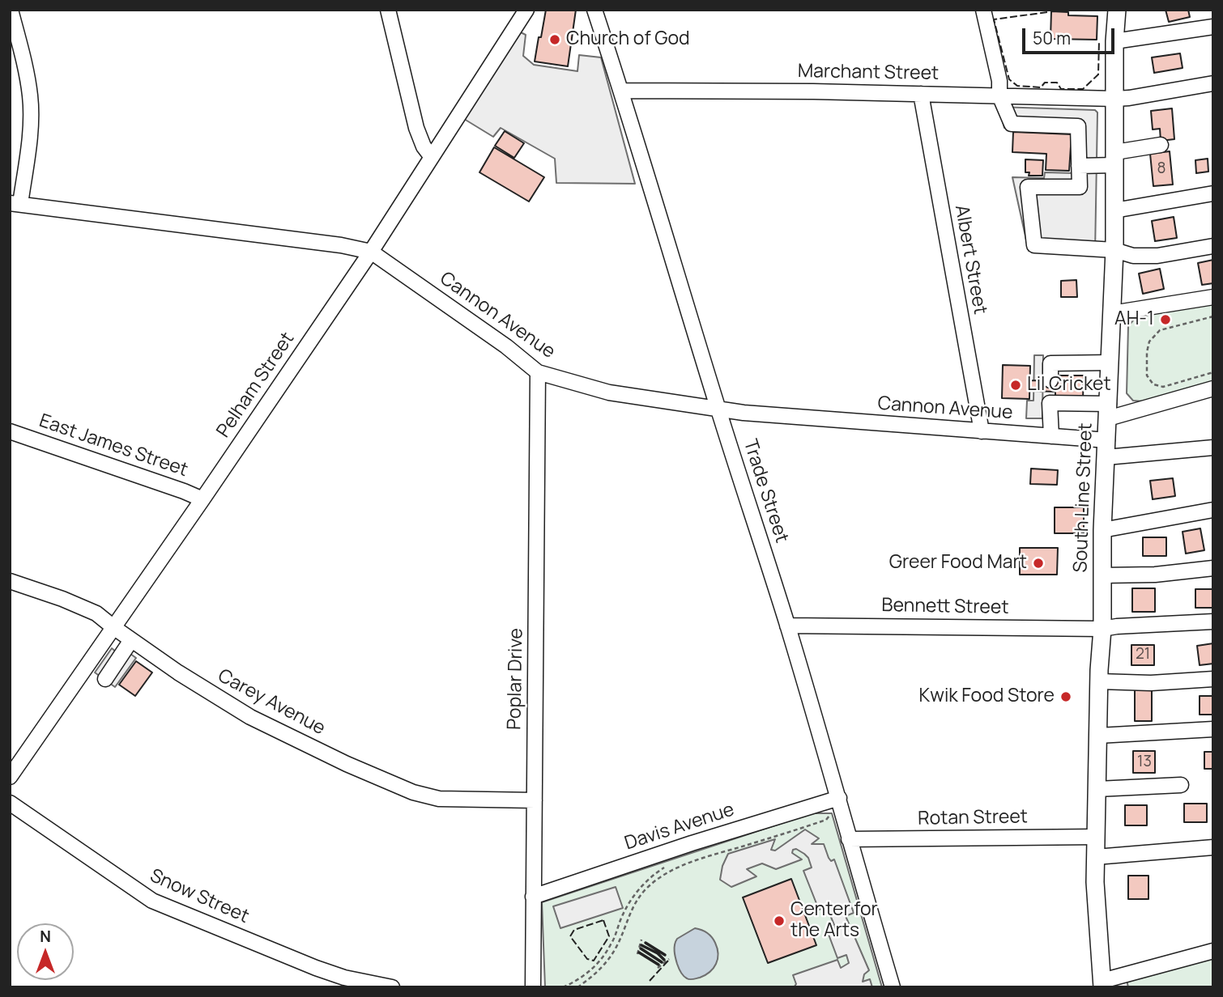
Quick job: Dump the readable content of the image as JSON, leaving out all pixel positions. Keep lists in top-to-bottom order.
{
  "streets": {
    "main road": ["South Line Street"],
    "street": [
      "Marchant Street",
      "Albert Street",
      "Cannon Avenue",
      "Pelham Street",
      "East James Street",
      "Trade Street",
      "Bennett Street",
      "Poplar Drive",
      "Carey Avenue",
      "Rotan Street",
      "Davis Avenue",
      "Snow Street"
    ]
  },
  "crossings": [
    ["Marchant Street", "Albert Street"],
    ["Marchant Street", "Trade Street"],
    ["Marchant Street", "South Line Street"],
    ["Albert Street", "Cannon Avenue"],
    ["Cannon Avenue", "Pelham Street"],
    ["Cannon Avenue", "Trade Street"],
    ["Cannon Avenue", "South Line Street"],
    ["Cannon Avenue", "Poplar Drive"],
    ["Pelham Street", "East James Street"],
    ["Pelham Street", "Carey Avenue"],
    ["Trade Street", "Bennett Street"],
    ["Trade Street", "Rotan Street"],
    ["Trade Street", "Davis Avenue"],
    ["South Line Street", "Bennett Street"],
    ["South Line Street", "Rotan Street"],
    ["Poplar Drive", "Carey Avenue"],
    ["Poplar Drive", "Davis Avenue"]
  ],
  "places": [
    "Church of God",
    "AH-1",
    "Lil Cricket",
    "Greer Food Mart",
    "Kwik Food Store",
    "Center for the Arts"
  ],
  "house_numbers": ["8", "21", "13"],
  "scale_bar": "50 m",
  "north": "top"
}
